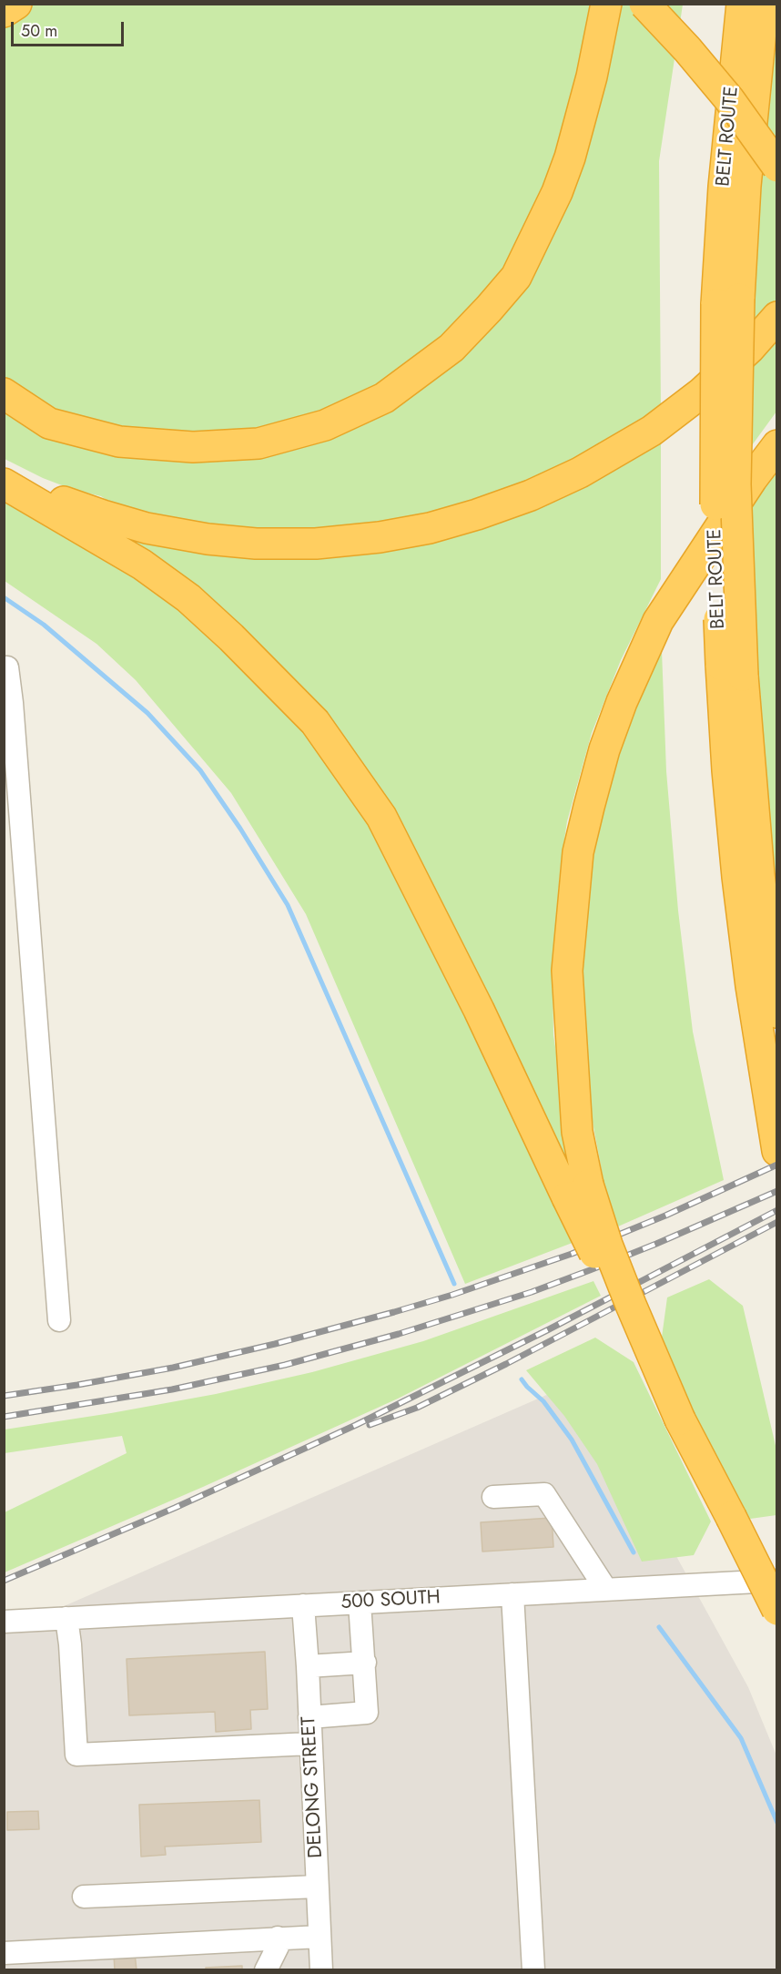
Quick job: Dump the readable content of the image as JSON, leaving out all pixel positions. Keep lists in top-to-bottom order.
{
  "streets": {
    "highway": ["BELT ROUTE"],
    "street": ["500 SOUTH", "DELONG STREET"]
  },
  "crossings": [
    ["500 SOUTH", "DELONG STREET"]
  ],
  "scale_bar": "50 m"
}
